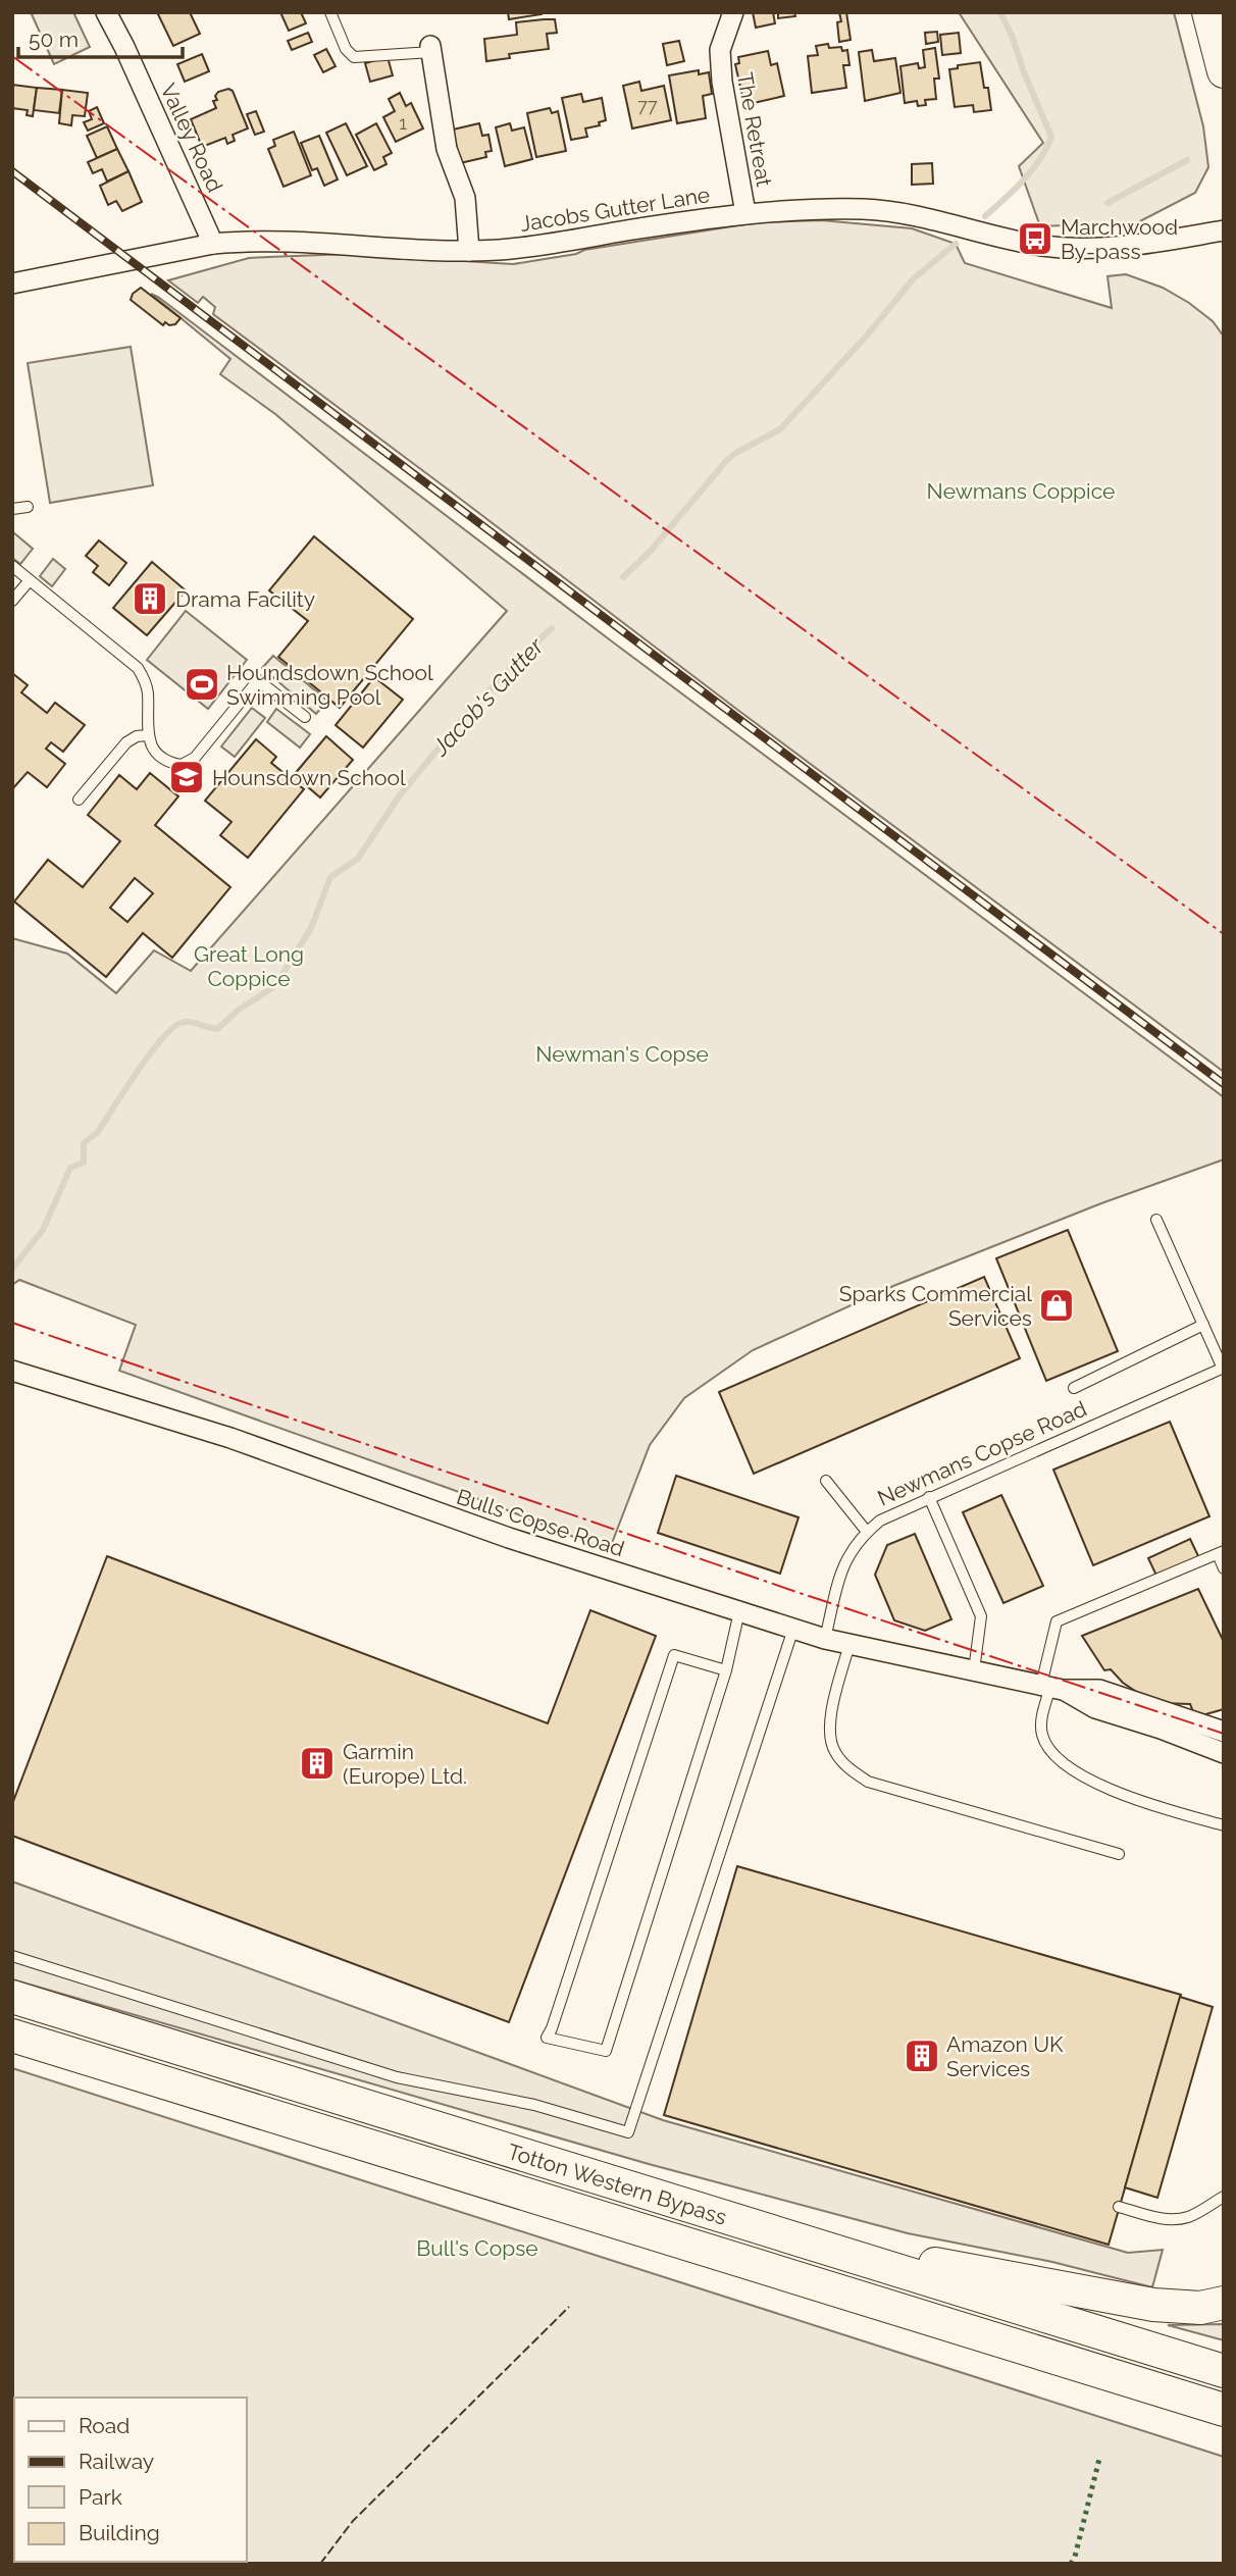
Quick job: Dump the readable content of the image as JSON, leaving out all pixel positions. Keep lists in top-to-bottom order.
{
  "streets": {
    "main road": ["Totton Western Bypass"],
    "street": [
      "The Retreat",
      "Valley Road",
      "Jacobs Gutter Lane",
      "Bulls Copse Road"
    ],
    "lane": ["Newmans Copse Road"]
  },
  "crossings": [
    ["The Retreat", "Jacobs Gutter Lane"],
    ["Valley Road", "Jacobs Gutter Lane"],
    ["Newmans Copse Road", "Bulls Copse Road"]
  ],
  "water": ["Jacob's Gutter"],
  "parks": [
    "Newmans Coppice",
    "Great Long Coppice",
    "Newman's Copse",
    "Bull's Copse"
  ],
  "places": {
    "bus stop": ["Marchwood By-pass"],
    "building": ["Drama Facility", "Garmin (Europe) Ltd.", "Amazon UK Services"],
    "sports": ["Houndsdown School Swimming Pool"],
    "school or university": ["Hounsdown School"],
    "shop": ["Sparks Commercial Services"]
  },
  "house_numbers": ["77", "1"],
  "legend": [
    "Road",
    "Railway",
    "Park",
    "Building"
  ],
  "scale_bar": "50 m"
}
